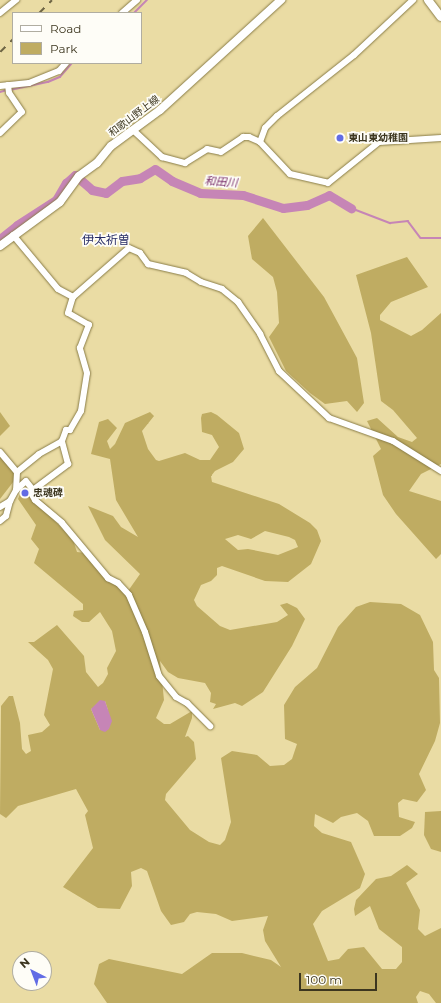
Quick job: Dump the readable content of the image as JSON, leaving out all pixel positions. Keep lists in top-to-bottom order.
{
  "streets": {
    "main road": ["和歌山野上線"]
  },
  "districts": ["伊太祈曽"],
  "water": ["和田川"],
  "places": ["東山東幼稚園", "忠魂碑"],
  "legend": ["Road", "Park"],
  "scale_bar": "100 m",
  "north": "top left"
}
